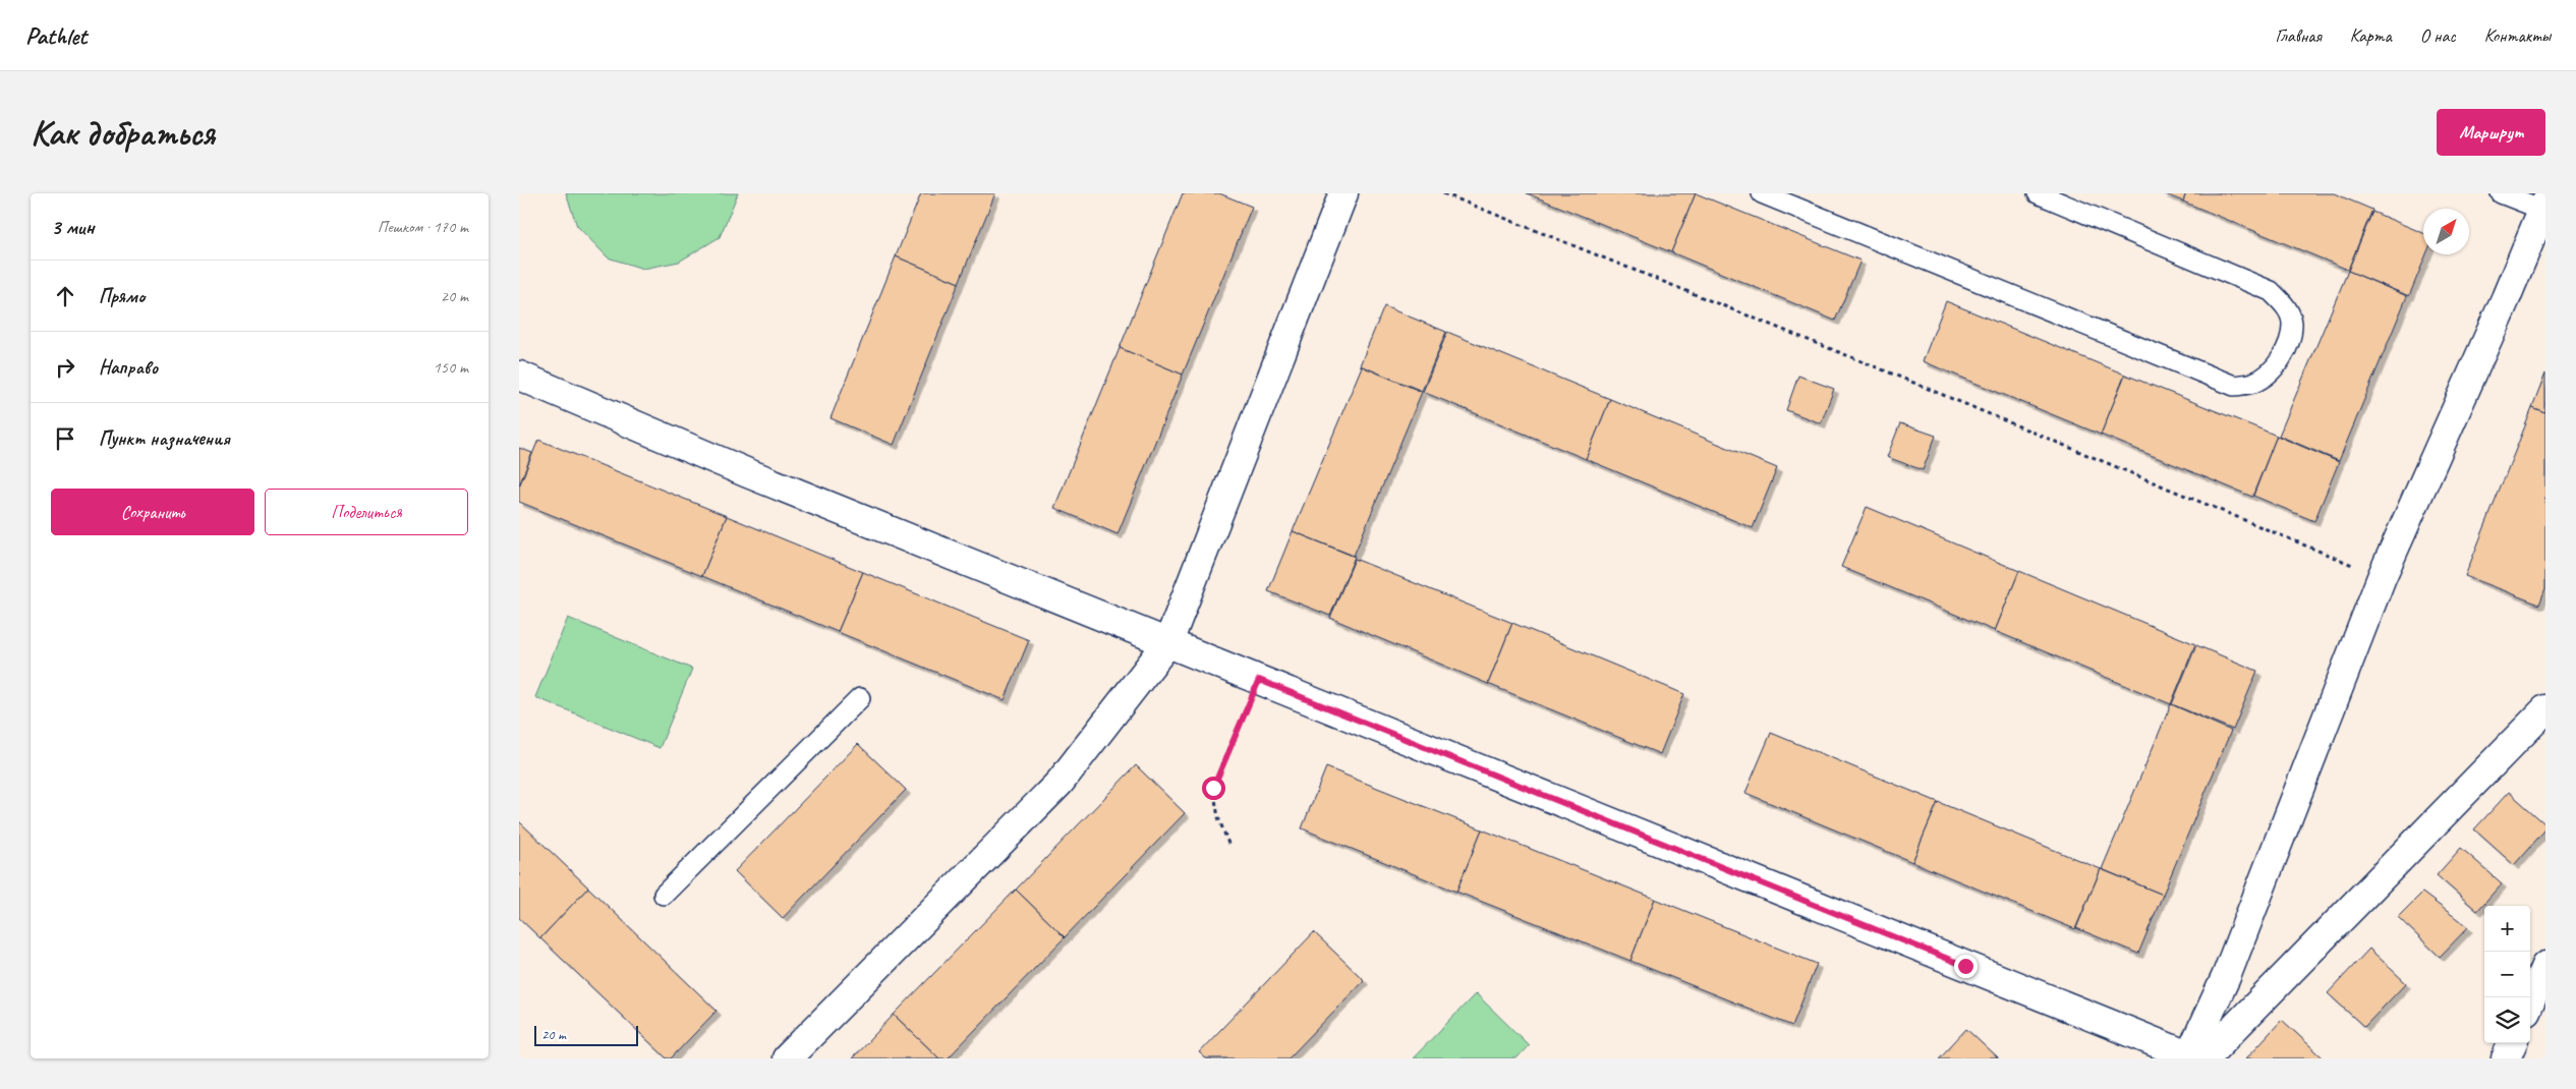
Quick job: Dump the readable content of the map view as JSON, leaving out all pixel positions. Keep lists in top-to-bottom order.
{
  "scale_bar": "20 m",
  "north": "top right",
  "page": {
    "header": "Pathlet",
    "nav": [
      "Главная",
      "Карта",
      "О нас",
      "Контакты"
    ],
    "buttons": [
      "Маршрут",
      ["Сохранить", "Поделиться"]
    ],
    "title": "Как добраться",
    "heading": ["3 мин", "Пешком · 170 m"],
    "list": [
      ["Прямо", "20 m"],
      ["Направо", "150 m"],
      "Пункт назначения"
    ],
    "map_buttons": ["+", "−"],
    "scale": "20 m"
  }
}
